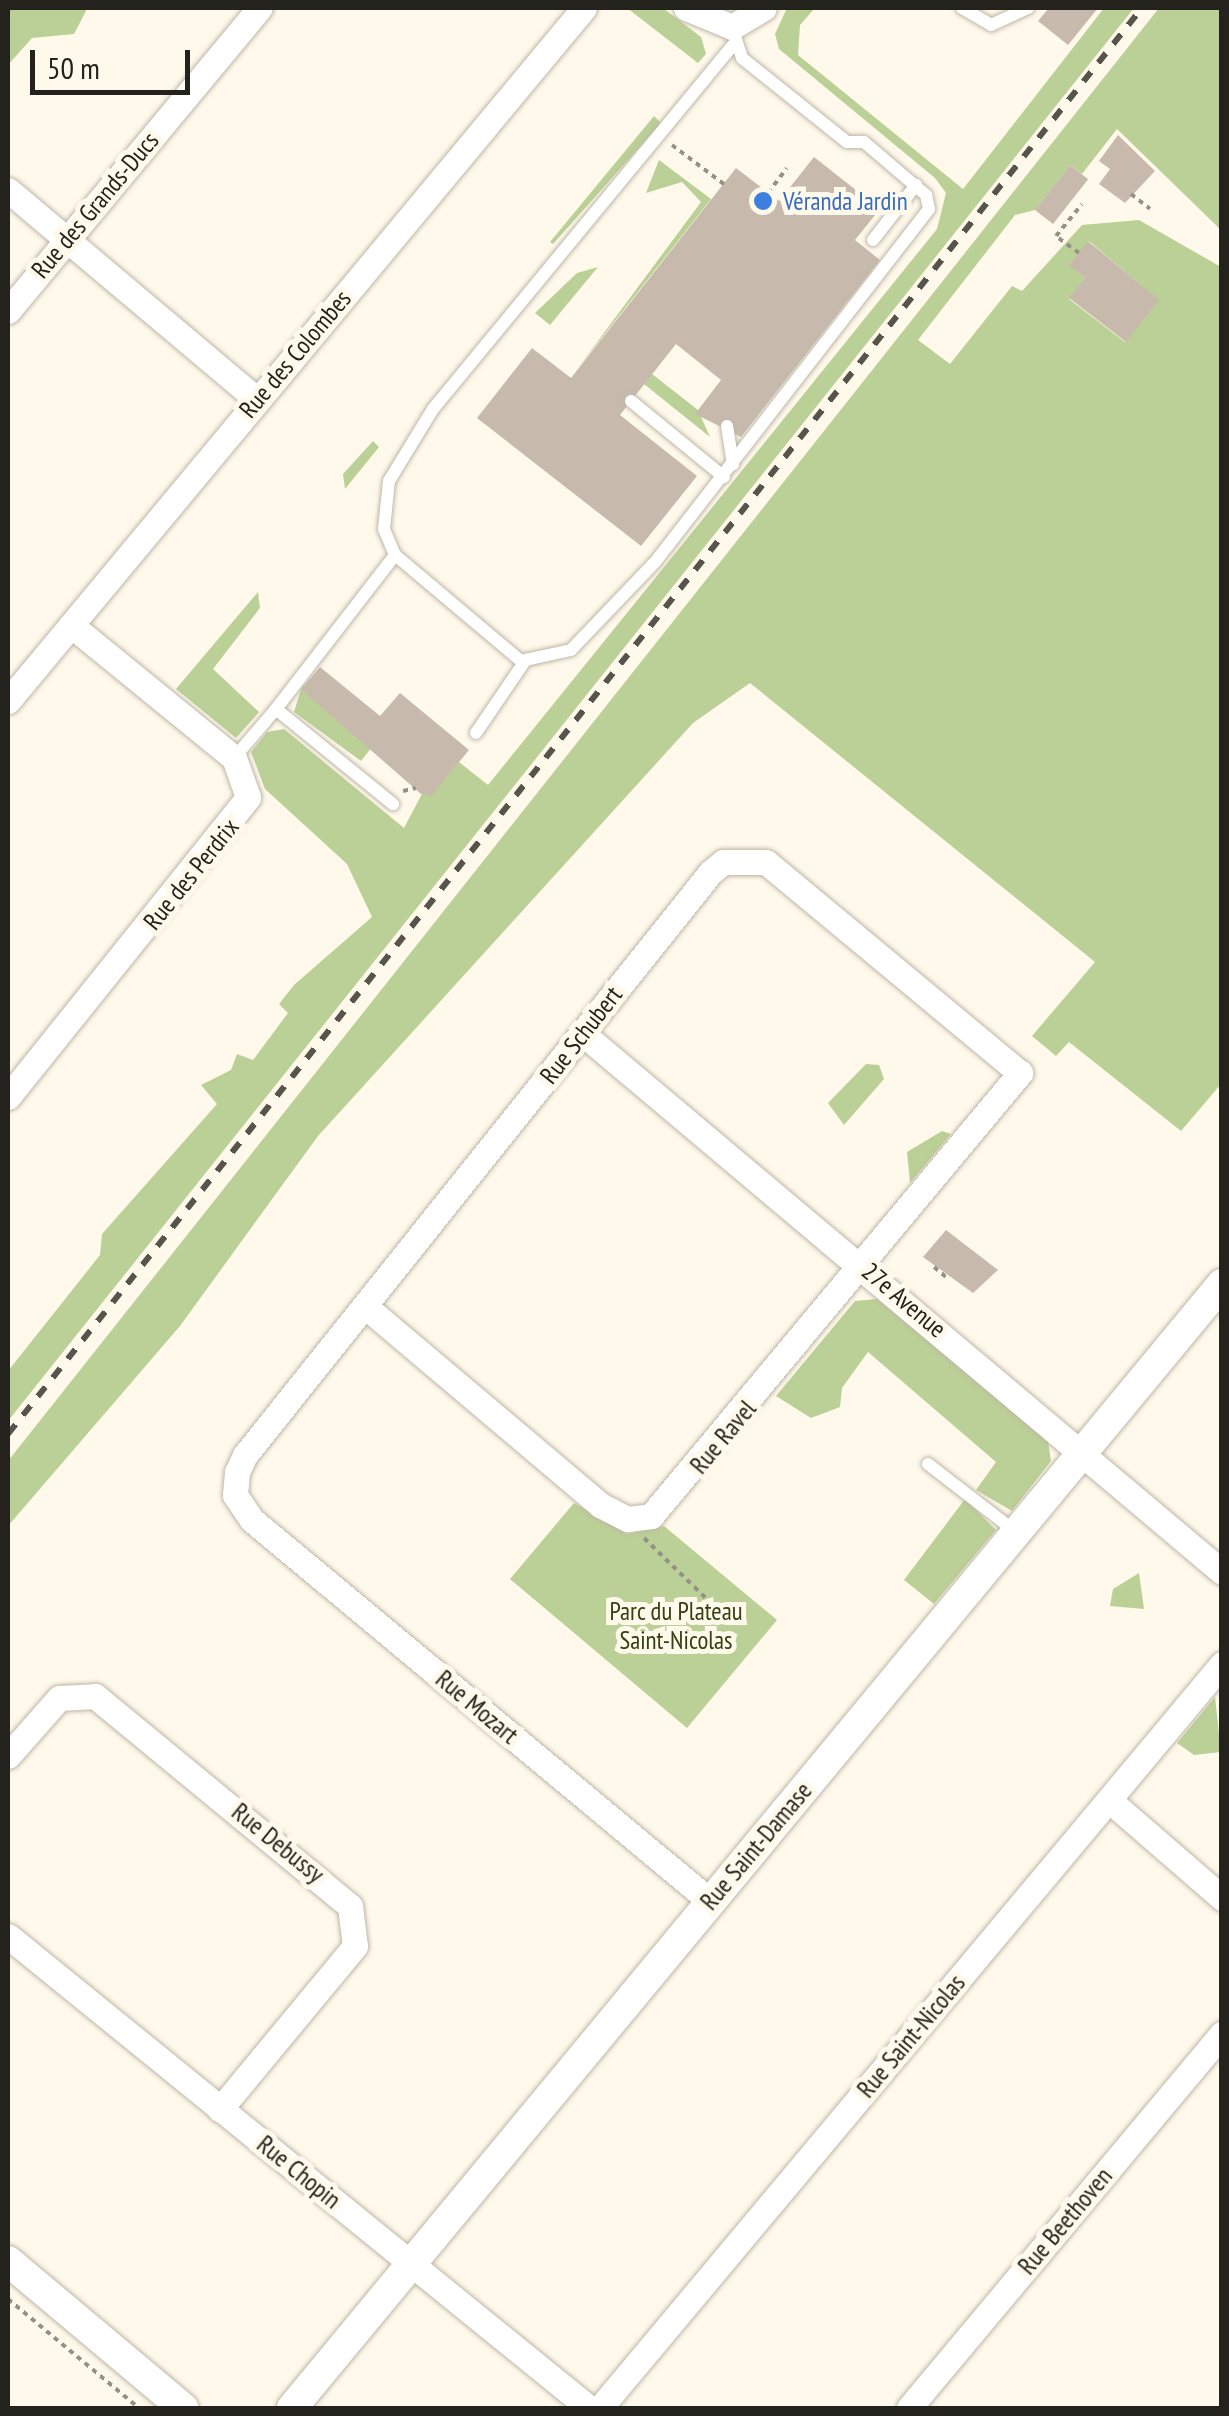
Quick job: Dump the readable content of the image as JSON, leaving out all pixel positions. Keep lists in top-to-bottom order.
{
  "streets": {
    "street": [
      "Rue des Grands-Ducs",
      "Rue des Colombes",
      "Rue des Perdrix",
      "Rue Schubert",
      "27e Avenue",
      "Rue Ravel",
      "Rue Mozart",
      "Rue Debussy",
      "Rue Saint-Damase",
      "Rue Saint-Nicolas",
      "Rue Chopin",
      "Rue Beethoven"
    ]
  },
  "crossings": [
    ["Rue Schubert", "27e Avenue"],
    ["Rue Schubert", "Rue Ravel"],
    ["Rue Schubert", "Rue Mozart"],
    ["27e Avenue", "Rue Ravel"],
    ["27e Avenue", "Rue Saint-Damase"],
    ["Rue Mozart", "Rue Saint-Damase"],
    ["Rue Debussy", "Rue Chopin"],
    ["Rue Saint-Damase", "Rue Chopin"]
  ],
  "parks": ["Parc du Plateau Saint-Nicolas"],
  "places": ["Véranda Jardin"],
  "scale_bar": "50 m"
}
